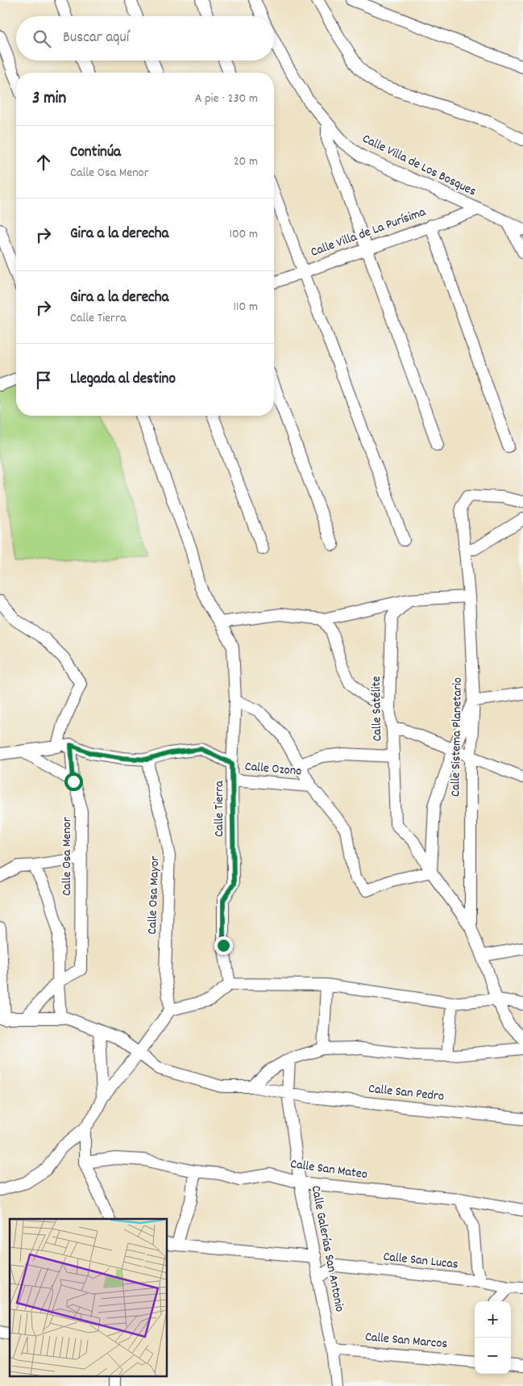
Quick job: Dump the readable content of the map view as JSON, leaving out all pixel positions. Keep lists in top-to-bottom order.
{
  "streets": {
    "street": [
      "Calle Villa de Los Bosques",
      "Calle Villa de La Purísima",
      "Calle Satélite",
      "Calle Sistema Planetario",
      "Calle Ozono",
      "Calle Tierra",
      "Calle Osa Menor",
      "Calle Osa Mayor",
      "Calle San Pedro",
      "Calle San Mateo",
      "Calle Galerías San Antonio",
      "Calle San Lucas",
      "Calle San Marcos"
    ]
  },
  "crossings": [
    ["Calle Villa de Los Bosques", "Calle Villa de La Purísima"],
    ["Calle Satélite", "Calle Ozono"],
    ["Calle Ozono", "Calle Tierra"],
    ["Calle San Pedro", "Calle Galerías San Antonio"],
    ["Calle San Mateo", "Calle Galerías San Antonio"],
    ["Calle Galerías San Antonio", "Calle San Lucas"],
    ["Calle Galerías San Antonio", "Calle San Marcos"]
  ],
  "page": {
    "search": "Buscar aquí",
    "heading": ["3 min", "A pie · 230 m"],
    "list": [
      ["Continúa", "Calle Osa Menor", "20 m"],
      ["Gira a la derecha", "100 m"],
      ["Gira a la derecha", "Calle Tierra", "110 m"],
      "Llegada al destino"
    ],
    "map_buttons": ["+", "−"]
  }
}
